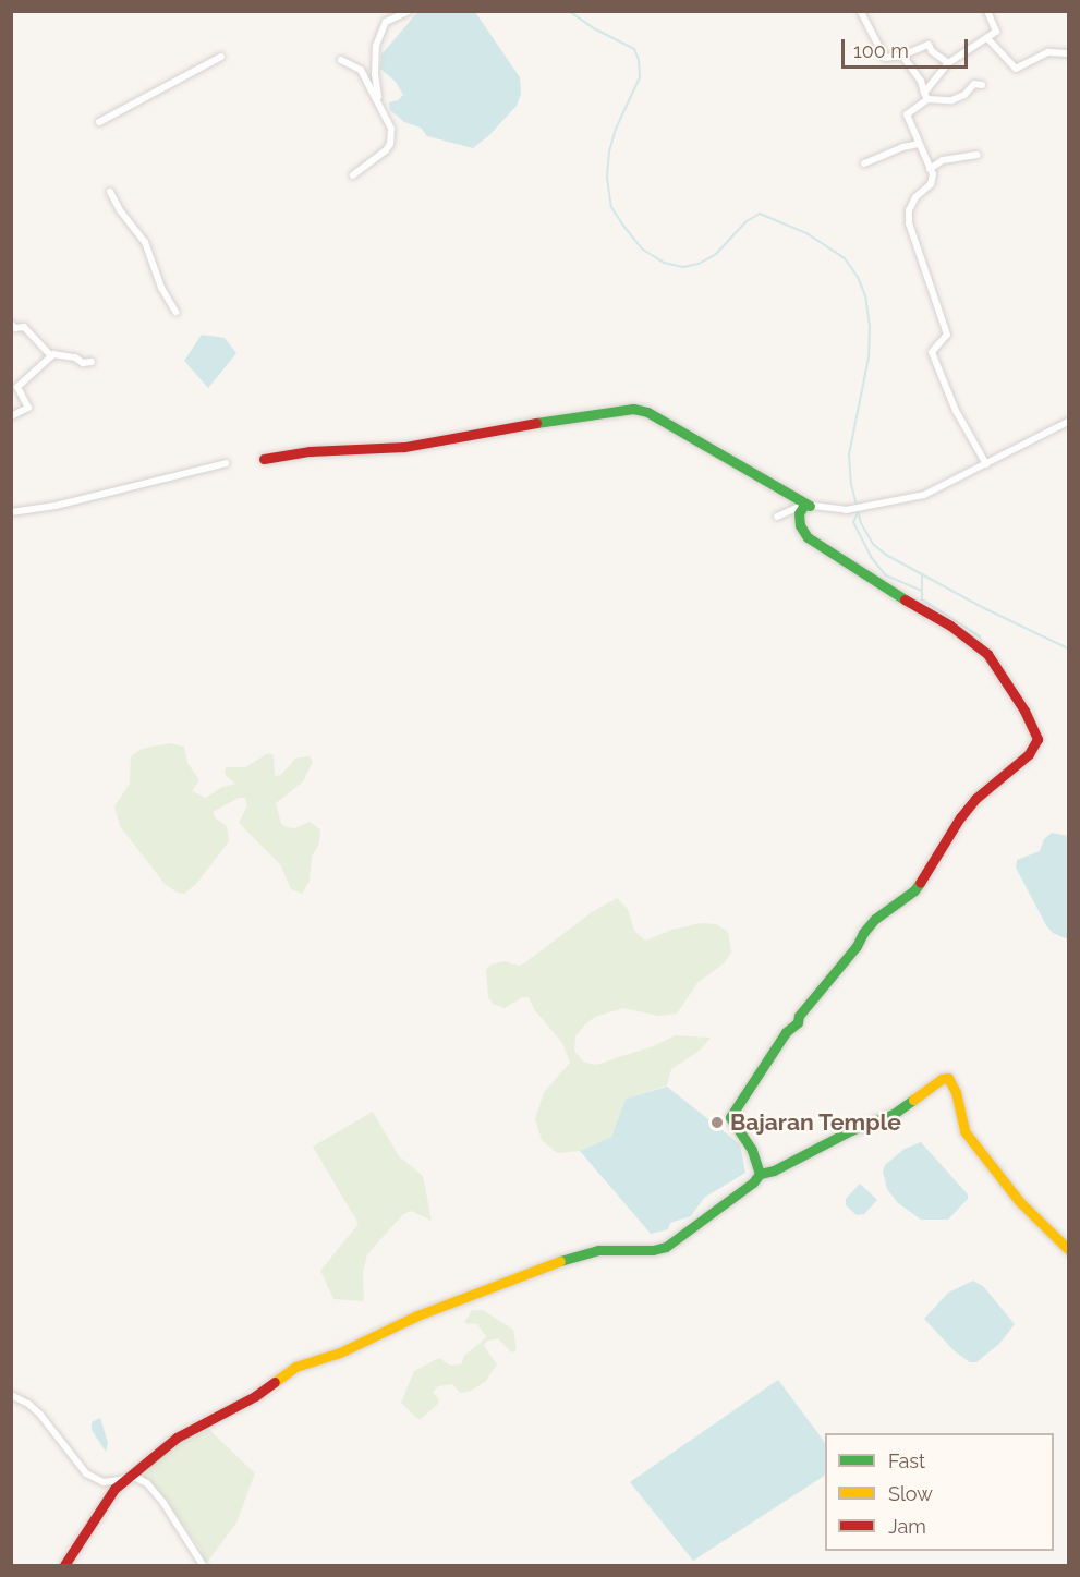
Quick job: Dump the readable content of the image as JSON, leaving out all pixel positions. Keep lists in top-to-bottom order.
{
  "places": ["Bajaran Temple"],
  "legend": ["Fast", "Slow", "Jam"],
  "scale_bar": "100 m"
}
